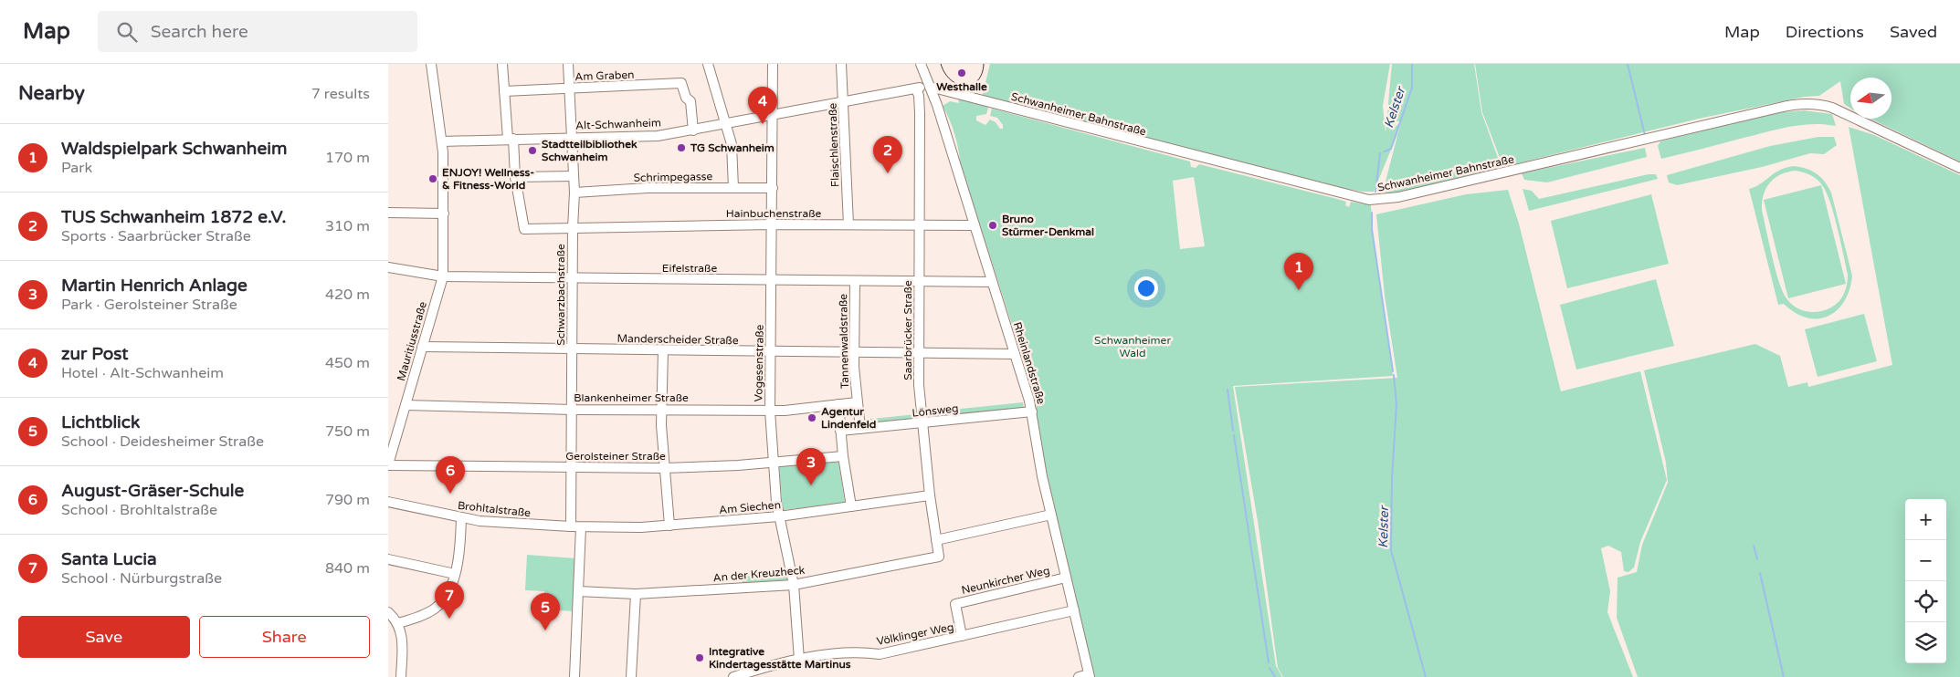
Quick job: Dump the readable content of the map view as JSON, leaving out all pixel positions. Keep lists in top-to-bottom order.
{
  "streets": {
    "street": [
      "Am Graben",
      "Schwanheimer Bahnstraße",
      "Alt-Schwanheim",
      "Flaischlenstraße",
      "Schrimpegasse",
      "Hainbuchenstraße",
      "Eifelstraße",
      "Schwarzbachstraße",
      "Saarbrücker Straße",
      "Manderscheider Straße",
      "Mauritiusstraße",
      "Tannenwaldstraße",
      "Vogesenstraße",
      "Rheinlandstraße",
      "Blankenheimer Straße",
      "Lönsweg",
      "Gerolsteiner Straße",
      "Am Siechen",
      "Brohltalstraße",
      "An der Kreuzheck",
      "Neunkircher Weg",
      "Völklinger Weg"
    ]
  },
  "crossings": [
    ["Am Graben", "Alt-Schwanheim"],
    ["Am Graben", "Schwarzbachstraße"],
    ["Schwanheimer Bahnstraße", "Alt-Schwanheim"],
    ["Schwanheimer Bahnstraße", "Rheinlandstraße"],
    ["Alt-Schwanheim", "Flaischlenstraße"],
    ["Alt-Schwanheim", "Schwarzbachstraße"],
    ["Alt-Schwanheim", "Saarbrücker Straße"],
    ["Alt-Schwanheim", "Mauritiusstraße"],
    ["Alt-Schwanheim", "Vogesenstraße"],
    ["Alt-Schwanheim", "Rheinlandstraße"],
    ["Flaischlenstraße", "Hainbuchenstraße"],
    ["Schrimpegasse", "Schwarzbachstraße"],
    ["Schrimpegasse", "Vogesenstraße"],
    ["Hainbuchenstraße", "Schwarzbachstraße"],
    ["Hainbuchenstraße", "Saarbrücker Straße"],
    ["Hainbuchenstraße", "Vogesenstraße"],
    ["Hainbuchenstraße", "Rheinlandstraße"],
    ["Eifelstraße", "Schwarzbachstraße"],
    ["Eifelstraße", "Saarbrücker Straße"],
    ["Eifelstraße", "Mauritiusstraße"],
    ["Eifelstraße", "Tannenwaldstraße"],
    ["Eifelstraße", "Vogesenstraße"],
    ["Eifelstraße", "Rheinlandstraße"],
    ["Schwarzbachstraße", "Manderscheider Straße"],
    ["Schwarzbachstraße", "Blankenheimer Straße"],
    ["Schwarzbachstraße", "Gerolsteiner Straße"],
    ["Schwarzbachstraße", "Am Siechen"],
    ["Schwarzbachstraße", "Brohltalstraße"],
    ["Schwarzbachstraße", "An der Kreuzheck"],
    ["Saarbrücker Straße", "Manderscheider Straße"],
    ["Saarbrücker Straße", "Lönsweg"],
    ["Saarbrücker Straße", "Am Siechen"],
    ["Saarbrücker Straße", "An der Kreuzheck"],
    ["Manderscheider Straße", "Mauritiusstraße"],
    ["Manderscheider Straße", "Tannenwaldstraße"],
    ["Manderscheider Straße", "Vogesenstraße"],
    ["Manderscheider Straße", "Rheinlandstraße"],
    ["Mauritiusstraße", "Blankenheimer Straße"],
    ["Mauritiusstraße", "Gerolsteiner Straße"],
    ["Tannenwaldstraße", "Blankenheimer Straße"],
    ["Tannenwaldstraße", "Lönsweg"],
    ["Tannenwaldstraße", "Gerolsteiner Straße"],
    ["Tannenwaldstraße", "Am Siechen"],
    ["Vogesenstraße", "Blankenheimer Straße"],
    ["Vogesenstraße", "Gerolsteiner Straße"],
    ["Vogesenstraße", "Am Siechen"],
    ["Vogesenstraße", "An der Kreuzheck"],
    ["Vogesenstraße", "Völklinger Weg"],
    ["Rheinlandstraße", "Lönsweg"],
    ["Rheinlandstraße", "Neunkircher Weg"],
    ["Rheinlandstraße", "Völklinger Weg"],
    ["Am Siechen", "Brohltalstraße"],
    ["Neunkircher Weg", "Völklinger Weg"]
  ],
  "water": ["Kelster"],
  "parks": ["Schwanheimer Wald"],
  "places": [
    "Westhalle",
    "TG Schwanheim",
    "Stadtteilbibliothek Schwanheim",
    "ENJOY! Wellness- & Fitness-World",
    "Bruno Stürmer-Denkmal",
    "Agentur Lindenfeld",
    "Integrative Kindertagesstätte Martinus"
  ],
  "north": "left",
  "page": {
    "header": "Map",
    "search": "Search here",
    "nav": ["Map", "Directions", "Saved"],
    "heading": ["Nearby", "7 results"],
    "pins": [
      "4",
      "2",
      "1",
      "3",
      "6",
      "7",
      "5"
    ],
    "list": [
      {
        "mark": "1",
        "name": "Waldspielpark Schwanheim",
        "note": "Park",
        "value": "170 m"
      },
      {
        "mark": "2",
        "name": "TUS Schwanheim 1872 e.V.",
        "note": "Sports · Saarbrücker Straße",
        "value": "310 m"
      },
      {
        "mark": "3",
        "name": "Martin Henrich Anlage",
        "note": "Park · Gerolsteiner Straße",
        "value": "420 m"
      },
      {
        "mark": "4",
        "name": "zur Post",
        "note": "Hotel · Alt-Schwanheim",
        "value": "450 m"
      },
      {
        "mark": "5",
        "name": "Lichtblick",
        "note": "School · Deidesheimer Straße",
        "value": "750 m"
      },
      {
        "mark": "6",
        "name": "August-Gräser-Schule",
        "note": "School · Brohltalstraße",
        "value": "790 m"
      },
      {
        "mark": "7",
        "name": "Santa Lucia",
        "note": "School · Nürburgstraße",
        "value": "840 m"
      }
    ],
    "map_buttons": ["+", "−"],
    "buttons": ["Save", "Share"]
  }
}
